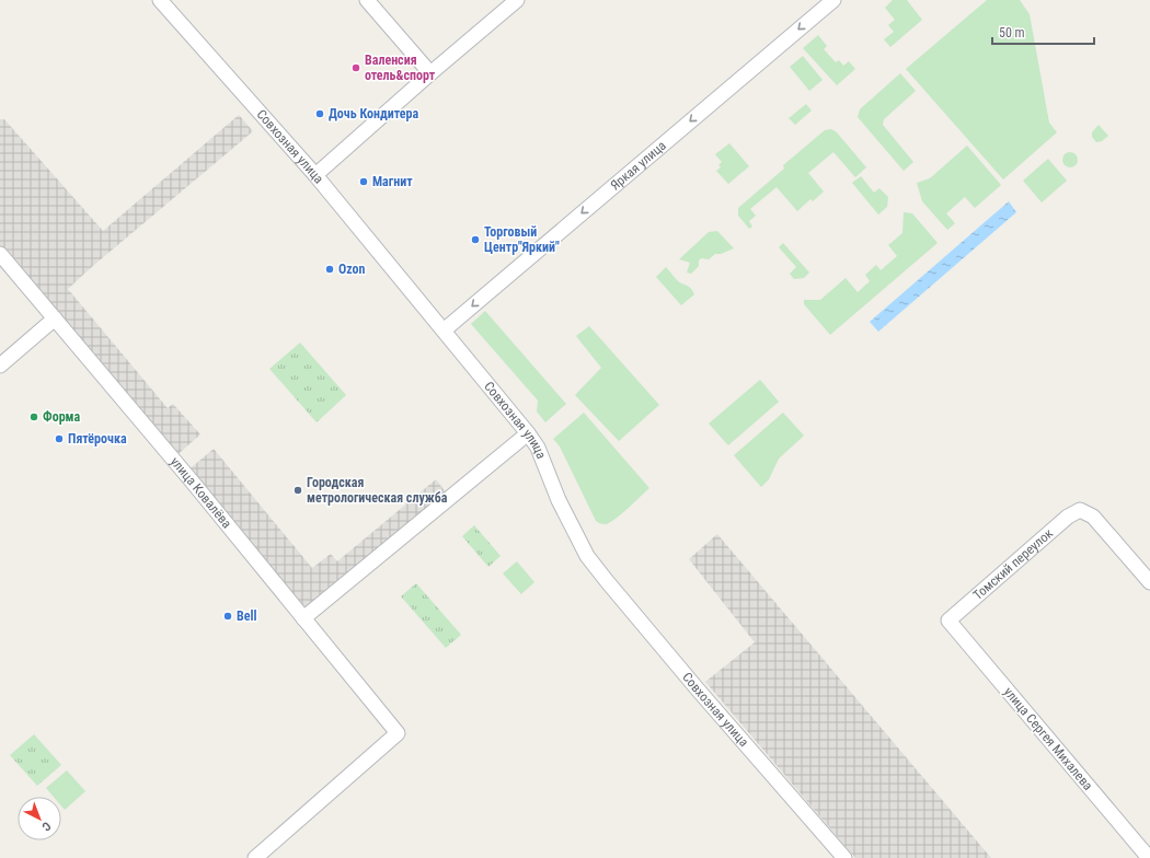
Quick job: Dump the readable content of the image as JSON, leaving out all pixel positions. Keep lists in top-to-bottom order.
{
  "streets": {
    "street": [
      "Совхозная улица",
      "Яркая улица",
      "улица Ковалёва",
      "Томский переулок",
      "улица Сергея Михалева"
    ]
  },
  "crossings": [
    ["Совхозная улица", "Яркая улица"],
    ["Томский переулок", "улица Сергея Михалева"]
  ],
  "one_way": ["Яркая улица"],
  "places": [
    "Валенсия отель&спорт",
    "Дочь Кондитера",
    "Магнит",
    "Торговый Центр\"Яркий\"",
    "Ozon",
    "Форма",
    "Пятёрочка",
    "Городская метрологическая служба",
    "Bell"
  ],
  "scale_bar": "50 m",
  "north": "bottom right"
}
